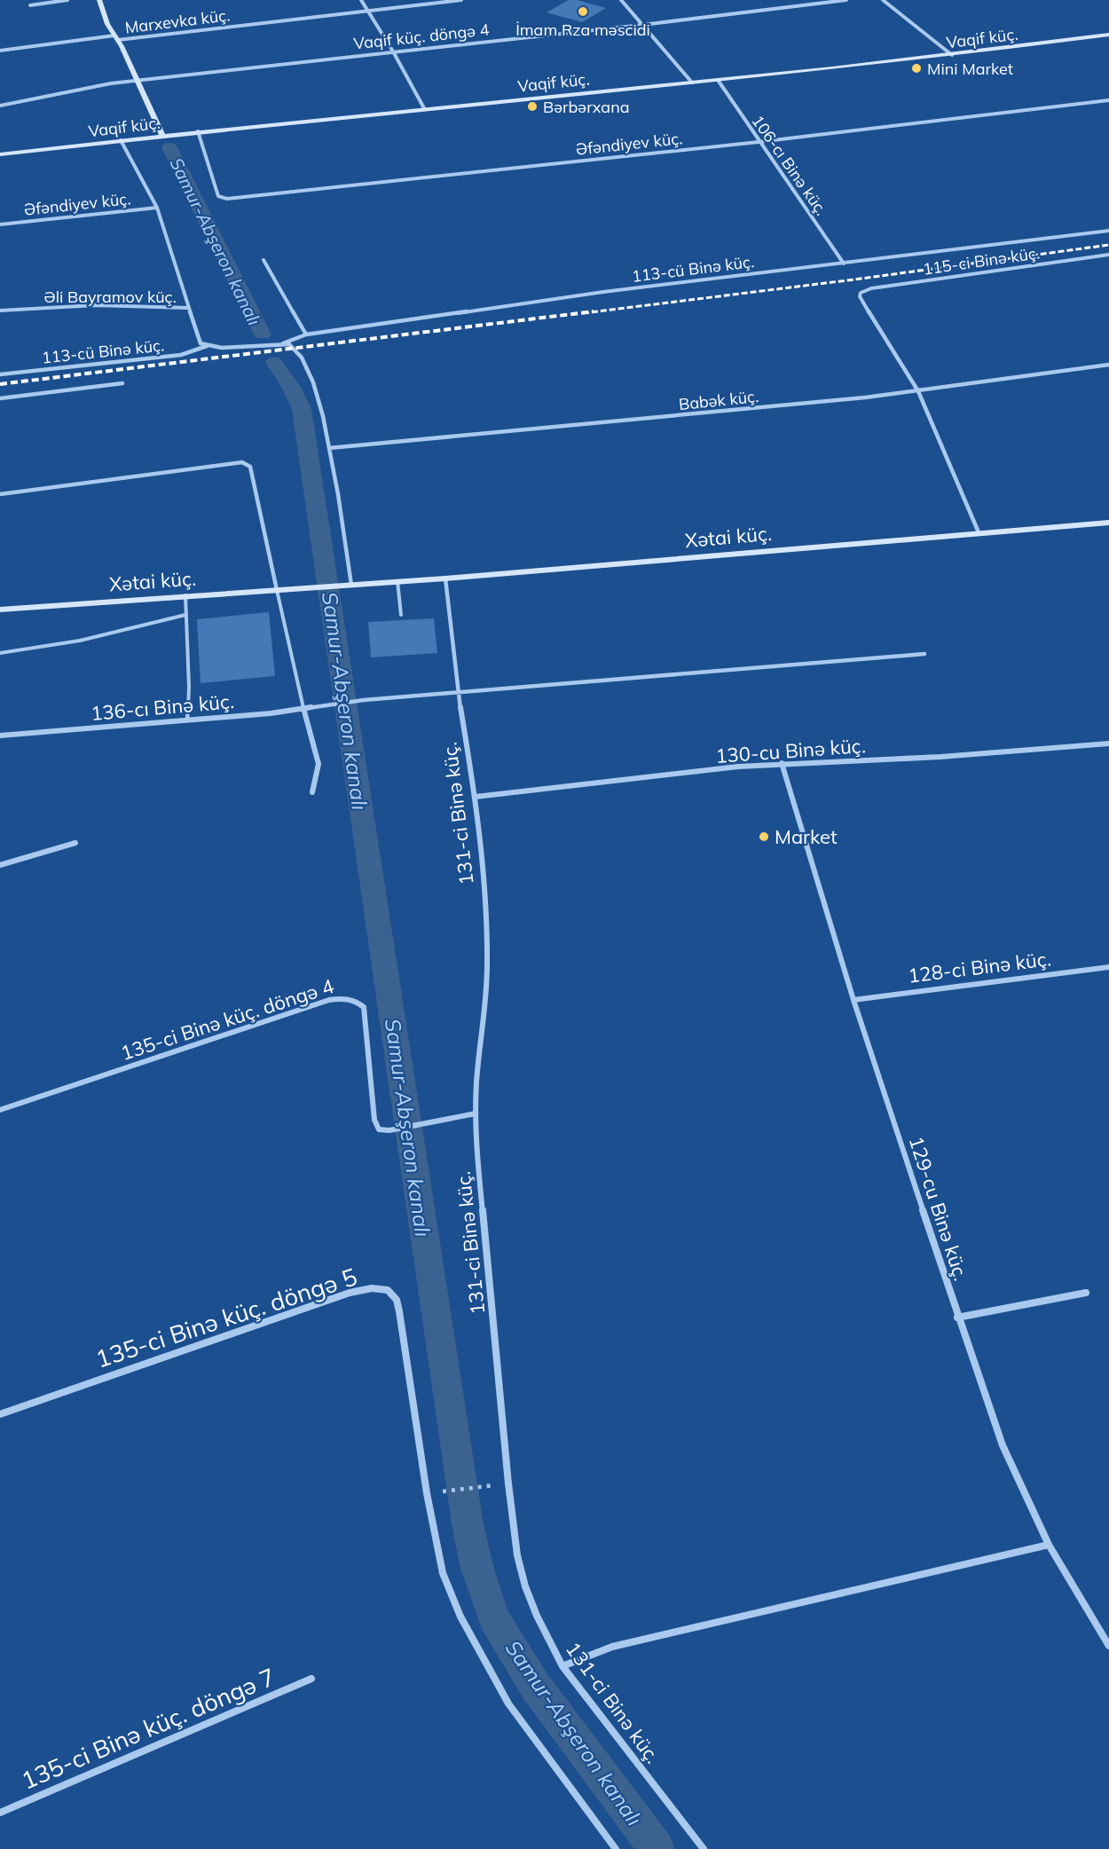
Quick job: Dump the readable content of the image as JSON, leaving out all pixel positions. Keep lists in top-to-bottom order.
{
  "streets": {
    "street": [
      "Marxevka küç.",
      "Vaqif küç. döngə 4",
      "Vaqif küç.",
      "Əfəndiyev küç.",
      "106-cı Binə küç.",
      "115-ci Binə küç.",
      "113-cü Binə küç.",
      "Əli Bayramov küç.",
      "Babək küç.",
      "Xətai küç.",
      "136-cı Binə küç.",
      "130-cu Binə küç.",
      "131-ci Binə küç.",
      "128-ci Binə küç.",
      "135-ci Binə küç. döngə 4",
      "129-cu Binə küç.",
      "135-ci Binə küç. döngə 5",
      "135-ci Binə küç. döngə 7"
    ]
  },
  "crossings": [
    ["Vaqif küç.", "Əfəndiyev küç."],
    ["Vaqif küç.", "106-cı Binə küç."],
    ["Əfəndiyev küç.", "106-cı Binə küç."],
    ["106-cı Binə küç.", "113-cü Binə küç."],
    ["115-ci Binə küç.", "Babək küç."],
    ["Xətai küç.", "131-ci Binə küç."],
    ["136-cı Binə küç.", "131-ci Binə küç."],
    ["130-cu Binə küç.", "131-ci Binə küç."],
    ["130-cu Binə küç.", "129-cu Binə küç."],
    ["131-ci Binə küç.", "135-ci Binə küç. döngə 4"],
    ["128-ci Binə küç.", "129-cu Binə küç."]
  ],
  "water": ["Samur-Abşeron kanalı"],
  "places": [
    "İmam Rza məscidi",
    "Mini Market",
    "Bərbərxana",
    "Market"
  ]
}
